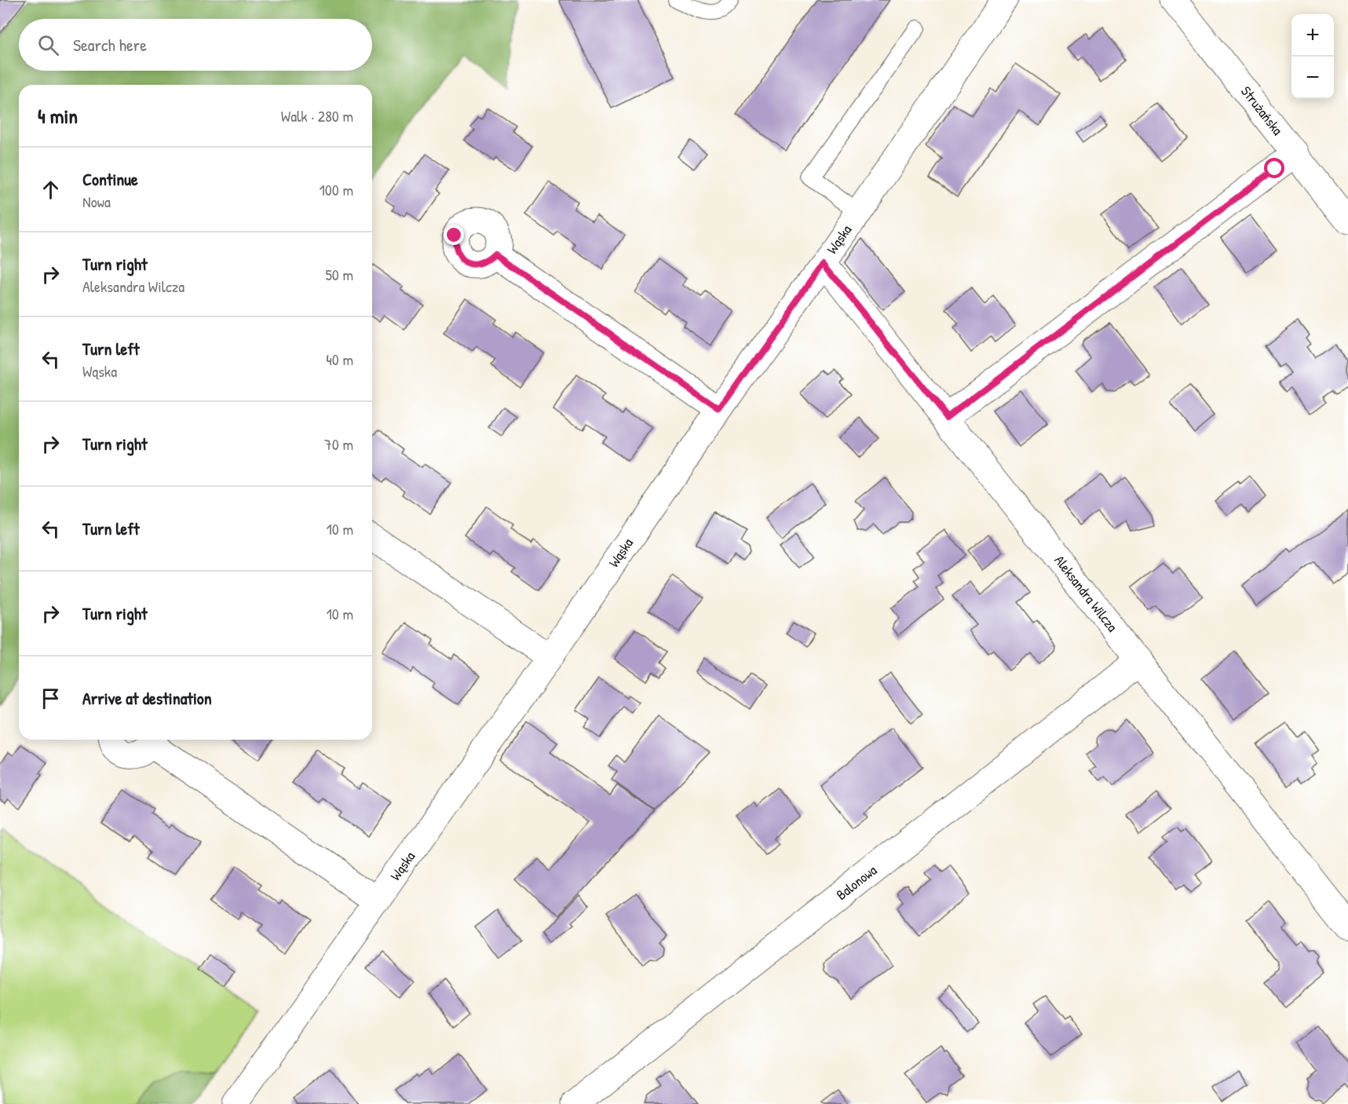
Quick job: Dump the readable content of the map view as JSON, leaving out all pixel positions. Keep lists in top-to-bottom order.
{
  "streets": {
    "street": [
      "Strużańska",
      "Wąska",
      "Aleksandra Wilcza",
      "Balonowa"
    ]
  },
  "crossings": [
    ["Wąska", "Aleksandra Wilcza"],
    ["Aleksandra Wilcza", "Balonowa"]
  ],
  "page": {
    "map_buttons": ["+", "−"],
    "search": "Search here",
    "heading": ["4 min", "Walk · 280 m"],
    "list": [
      ["Continue", "Nowa", "100 m"],
      ["Turn right", "Aleksandra Wilcza", "50 m"],
      ["Turn left", "Wąska", "40 m"],
      ["Turn right", "70 m"],
      ["Turn left", "10 m"],
      ["Turn right", "10 m"],
      "Arrive at destination"
    ]
  }
}
